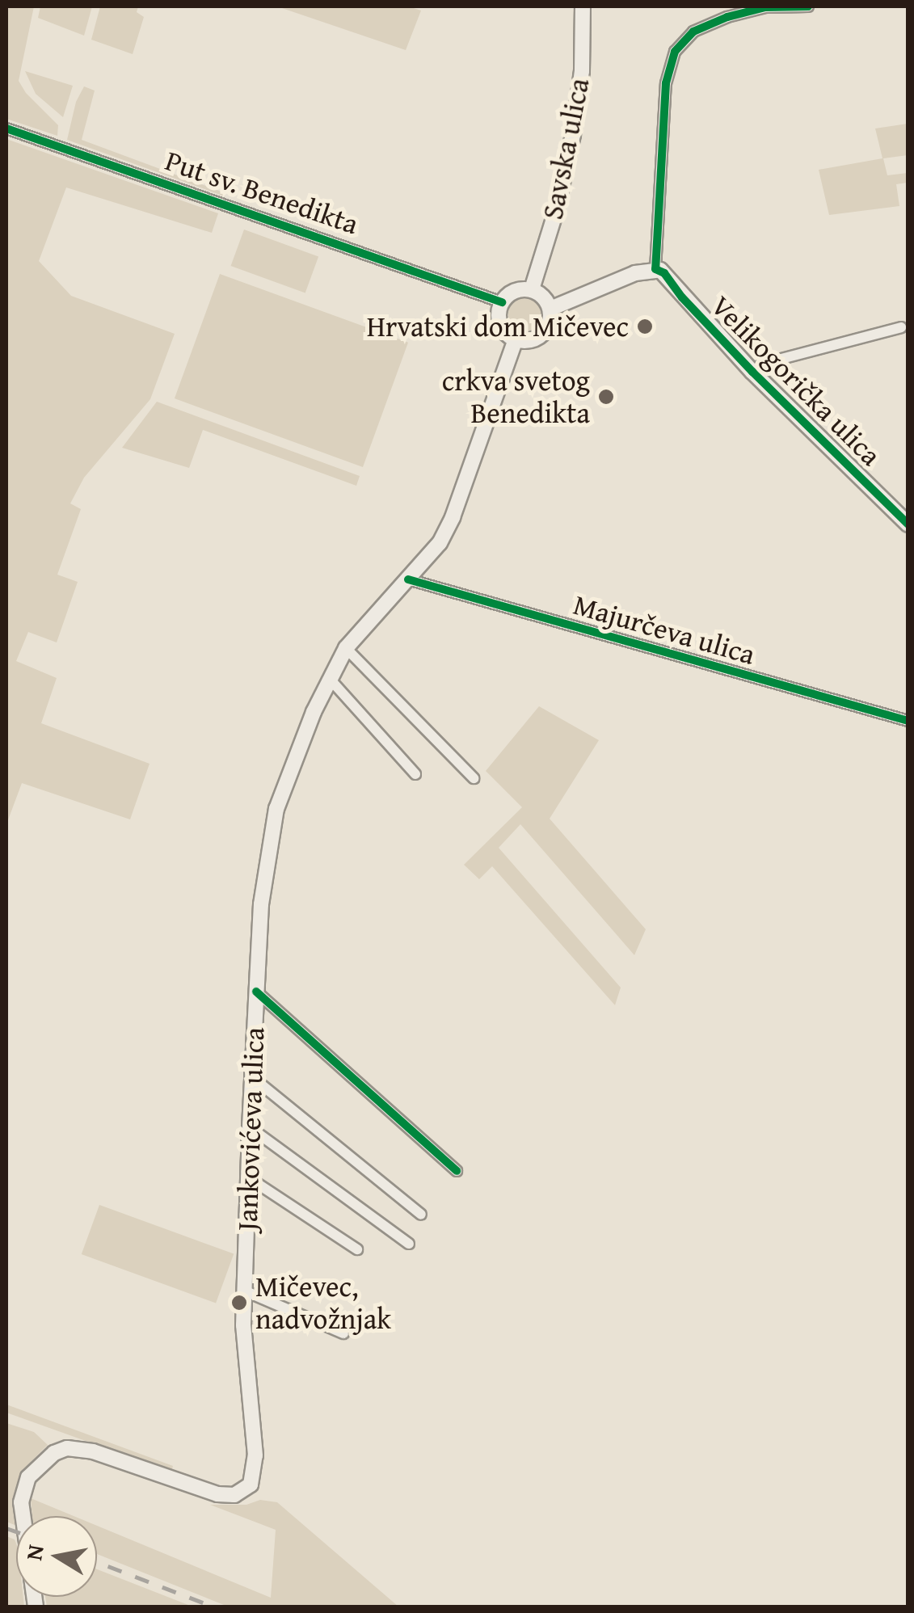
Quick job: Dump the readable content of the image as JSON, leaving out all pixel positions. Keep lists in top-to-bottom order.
{
  "streets": {
    "main road": ["Savska ulica", "Velikogorička ulica", "Jankovićeva ulica"],
    "street": ["Put sv. Benedikta", "Majurčeva ulica"]
  },
  "crossings": [
    ["Savska ulica", "Put sv. Benedikta"],
    ["Savska ulica", "Jankovićeva ulica"],
    ["Put sv. Benedikta", "Jankovićeva ulica"],
    ["Majurčeva ulica", "Jankovićeva ulica"]
  ],
  "places": ["Hrvatski dom Mičevec", "crkva svetog Benedikta", "Mičevec, nadvožnjak"],
  "north": "left"
}
